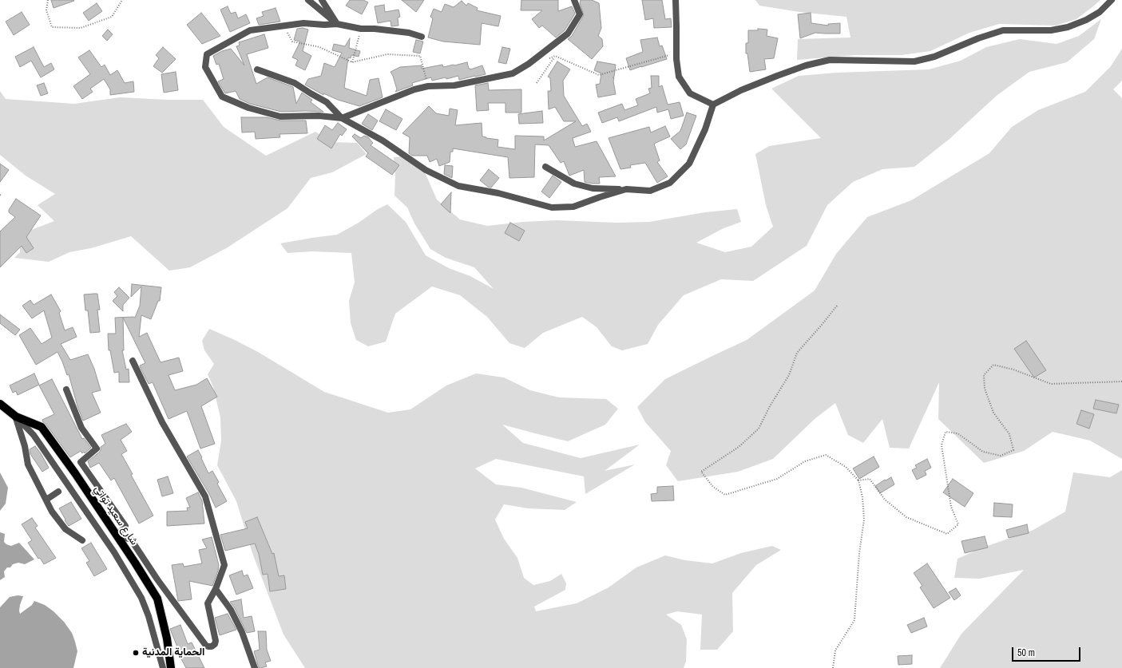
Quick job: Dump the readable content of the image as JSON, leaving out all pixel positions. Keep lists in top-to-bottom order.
{
  "streets": {
    "main road": ["شارع سعيد تواتي"]
  },
  "places": ["الحماية المدنية"],
  "scale_bar": "50 m"
}
